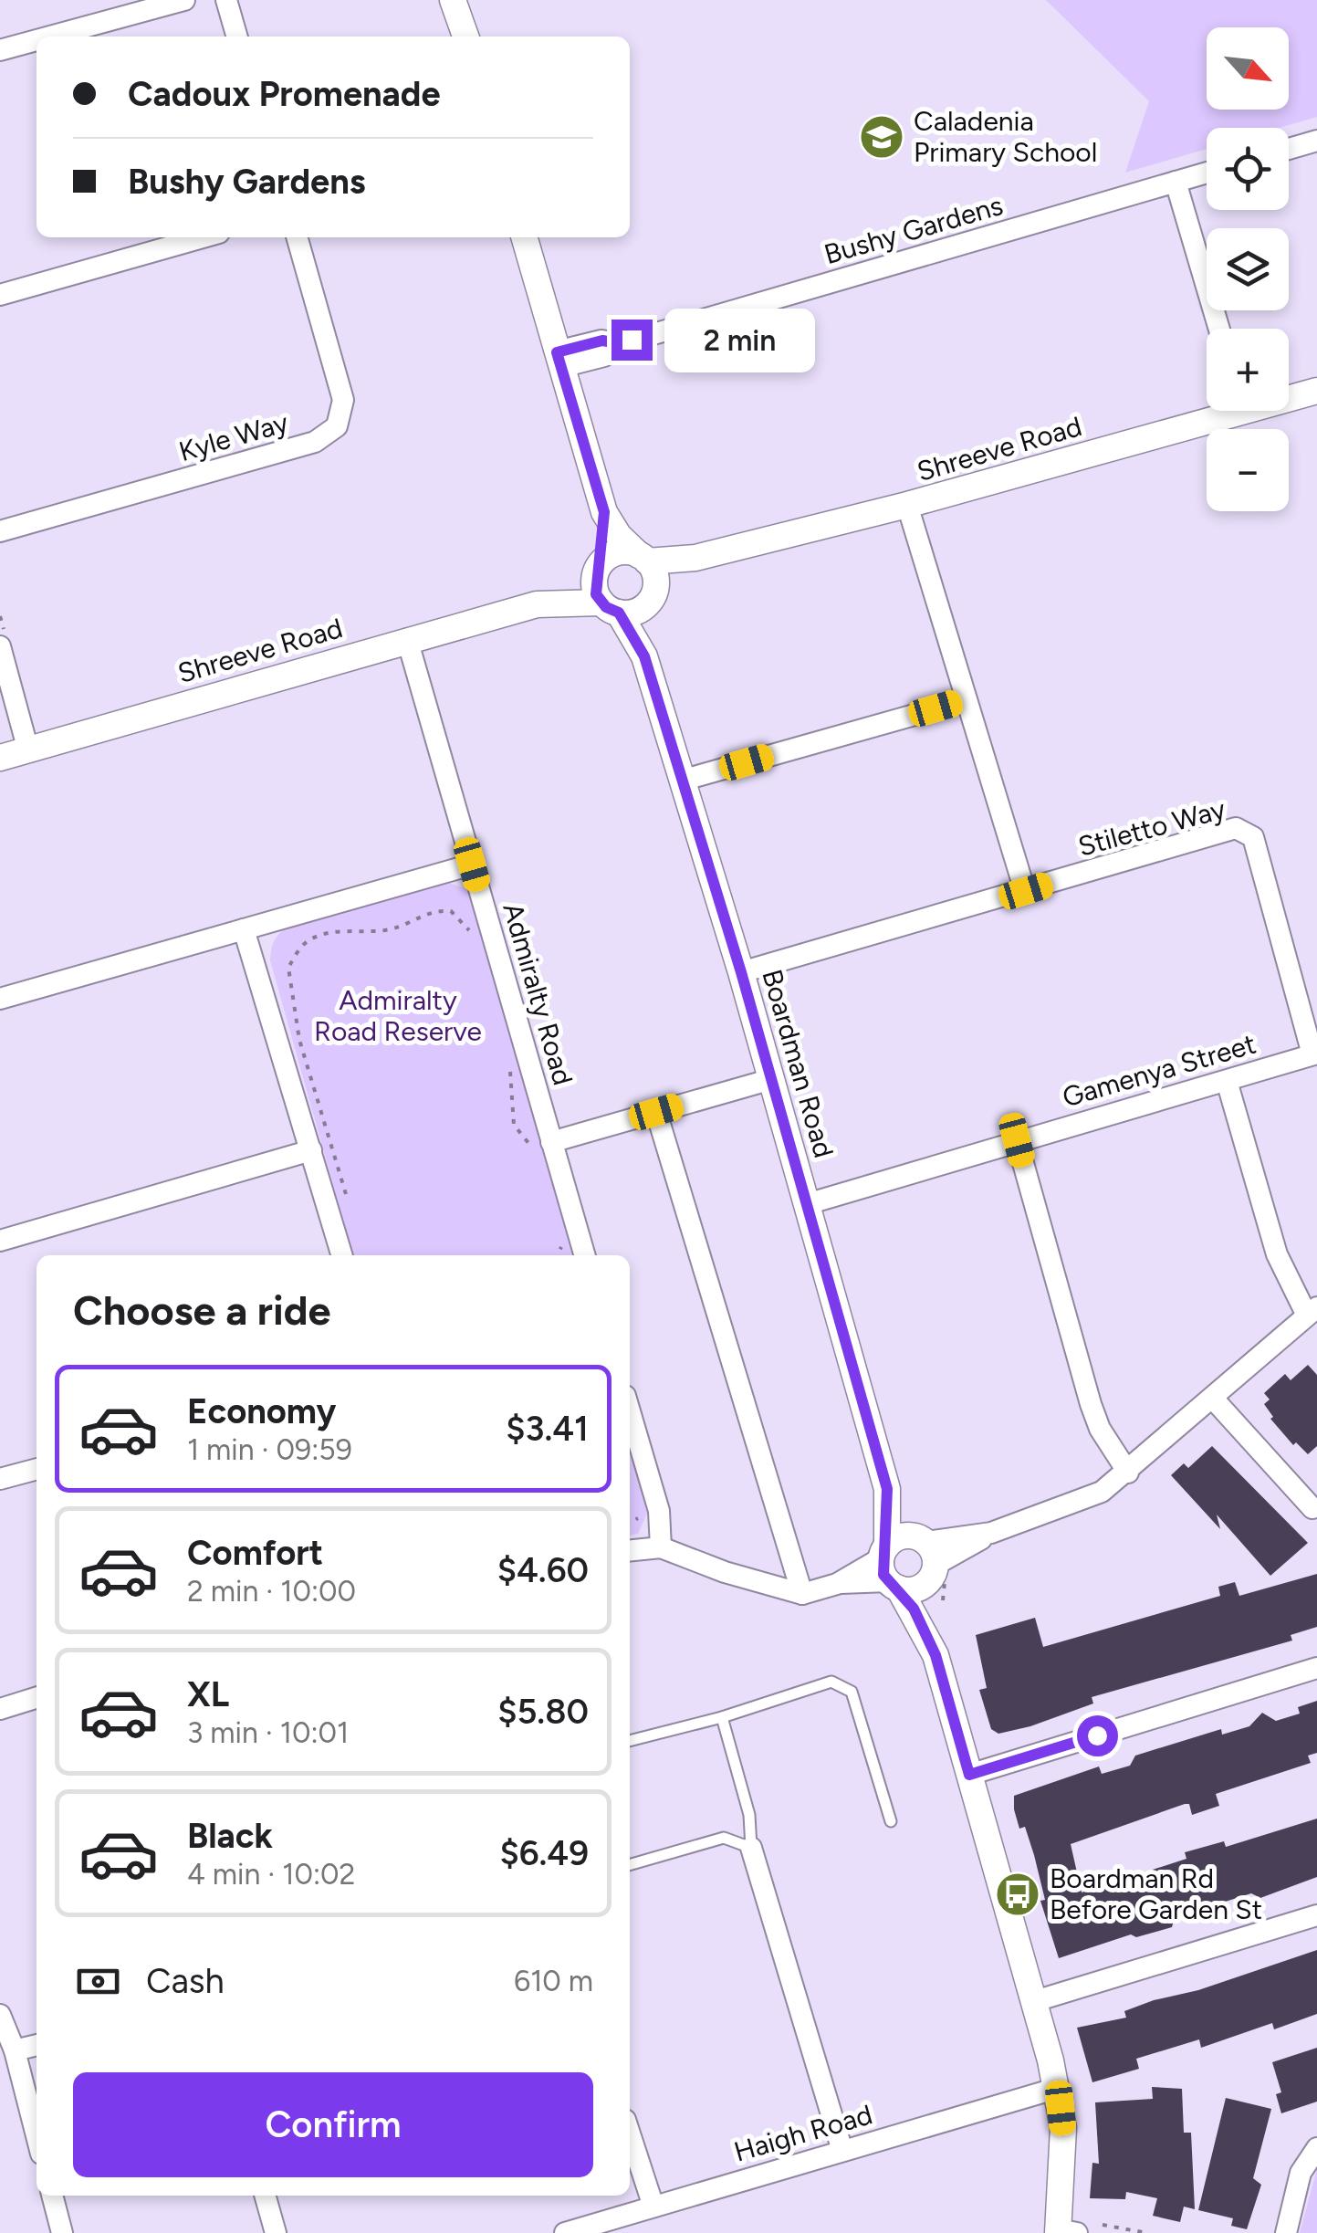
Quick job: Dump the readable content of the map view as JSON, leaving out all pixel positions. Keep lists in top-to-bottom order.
{
  "streets": {
    "street": [
      "Bushy Gardens",
      "Kyle Way",
      "Shreeve Road",
      "Stiletto Way",
      "Admiralty Road",
      "Boardman Road",
      "Gamenya Street",
      "Haigh Road"
    ]
  },
  "crossings": [
    ["Bushy Gardens", "Boardman Road"],
    ["Shreeve Road", "Admiralty Road"],
    ["Shreeve Road", "Boardman Road"],
    ["Stiletto Way", "Boardman Road"],
    ["Stiletto Way", "Gamenya Street"],
    ["Boardman Road", "Gamenya Street"],
    ["Boardman Road", "Haigh Road"]
  ],
  "parks": ["Admiralty Road Reserve"],
  "places": {
    "school or university": ["Caladenia Primary School"],
    "bus stop": ["Boardman Rd Before Garden St"]
  },
  "north": "bottom right",
  "page": {
    "map_buttons": ["+", "−"],
    "banner": ["Cadoux Promenade", "Bushy Gardens"],
    "bubble": "2 min",
    "heading": "Choose a ride",
    "list": [
      {
        "name": "Economy",
        "note": "1 min · 09:59",
        "value": "$3.41"
      },
      {
        "name": "Comfort",
        "note": "2 min · 10:00",
        "value": "$4.60"
      },
      {
        "name": "XL",
        "note": "3 min · 10:01",
        "value": "$5.80"
      },
      {
        "name": "Black",
        "note": "4 min · 10:02",
        "value": "$6.49"
      }
    ],
    "pay": ["Cash", "610 m"],
    "buttons": "Confirm"
  }
}
